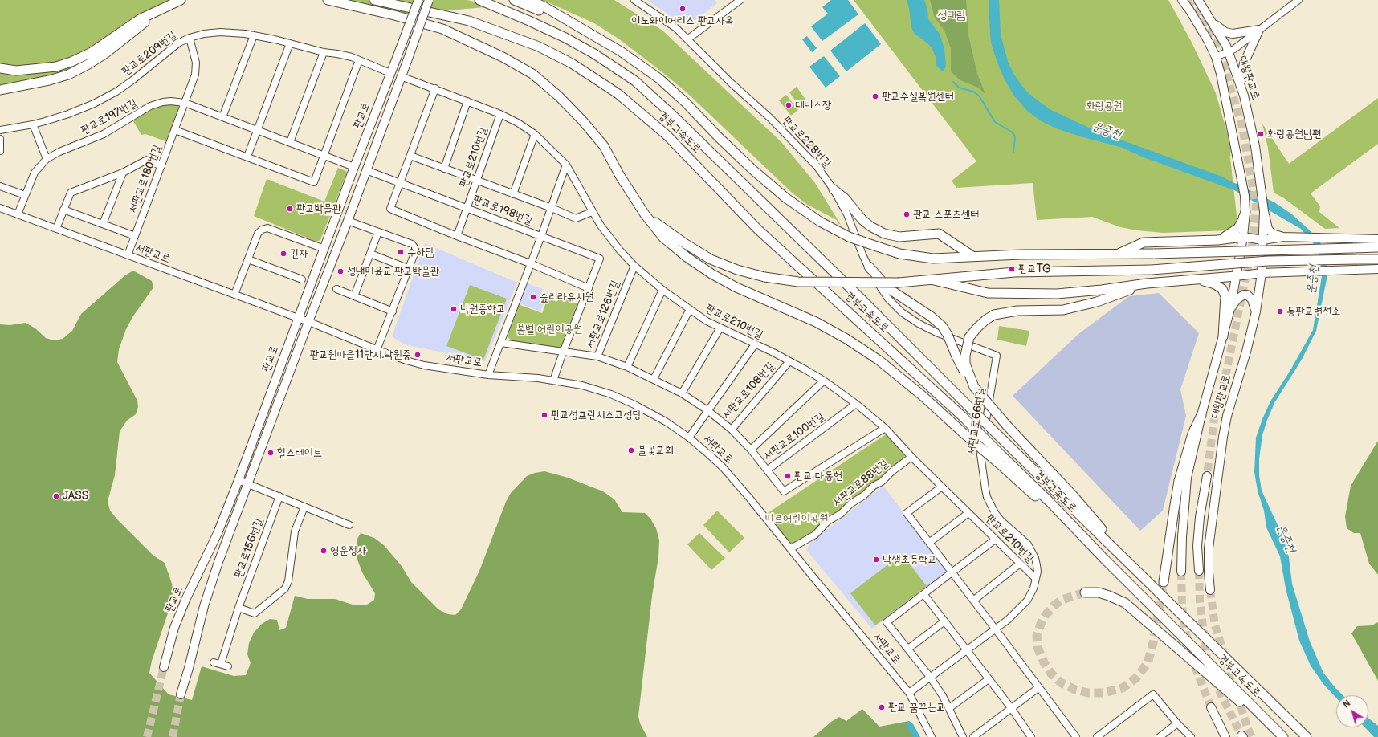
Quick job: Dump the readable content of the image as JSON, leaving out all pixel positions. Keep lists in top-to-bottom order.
{
  "streets": {
    "highway": ["경부고속도로"],
    "main road": ["대왕판교로", "판교로"],
    "street": [
      "판교로209번길",
      "판교로197번길",
      "판교로228번길",
      "판교로210번길",
      "서판교로180번길",
      "판교로198번길",
      "서판교로",
      "서판교로126번길",
      "서판교로108번길",
      "서판교로66번길",
      "서판교로100번길",
      "서판교로88번길",
      "판교로156번길"
    ]
  },
  "crossings": [
    ["판교로209번길", "판교로"],
    ["판교로209번길", "서판교로180번길"],
    ["판교로", "판교로197번길"],
    ["판교로", "판교로210번길"],
    ["판교로", "판교로198번길"],
    ["판교로", "서판교로"],
    ["판교로197번길", "서판교로180번길"],
    ["판교로197번길", "서판교로"],
    ["판교로228번길", "서판교로66번길"],
    ["판교로210번길", "판교로198번길"],
    ["판교로210번길", "서판교로126번길"],
    ["판교로210번길", "서판교로108번길"],
    ["판교로210번길", "서판교로66번길"],
    ["판교로210번길", "서판교로100번길"],
    ["판교로210번길", "서판교로88번길"],
    ["서판교로180번길", "서판교로"],
    ["판교로198번길", "서판교로126번길"],
    ["서판교로", "서판교로126번길"],
    ["서판교로", "서판교로108번길"],
    ["서판교로", "서판교로66번길"],
    ["서판교로", "서판교로88번길"],
    ["서판교로126번길", "서판교로108번길"]
  ],
  "water": ["운중천"],
  "parks": [
    "생태림",
    "화랑공원",
    "봄볕 어린이공원",
    "미르어린이공원"
  ],
  "places": [
    "이노와이어리스 판교사옥",
    "판교수질복원센터",
    "테니스장",
    "화랑공원남편",
    "판교박물관",
    "판교 스포츠센터",
    "수하담",
    "긴자",
    "판교TG",
    "성내미육교.판교박물관",
    "숲리라유치원",
    "낙원중학교",
    "동판교변전소",
    "판교원마을11단지.낙원중",
    "판교성프란치스코성당",
    "불꽃교회",
    "힐스테이트",
    "판교 다동헌",
    "JASS",
    "영운정사",
    "낙생초등학교",
    "판교 꿈꾸는교"
  ],
  "north": "top left"
}
